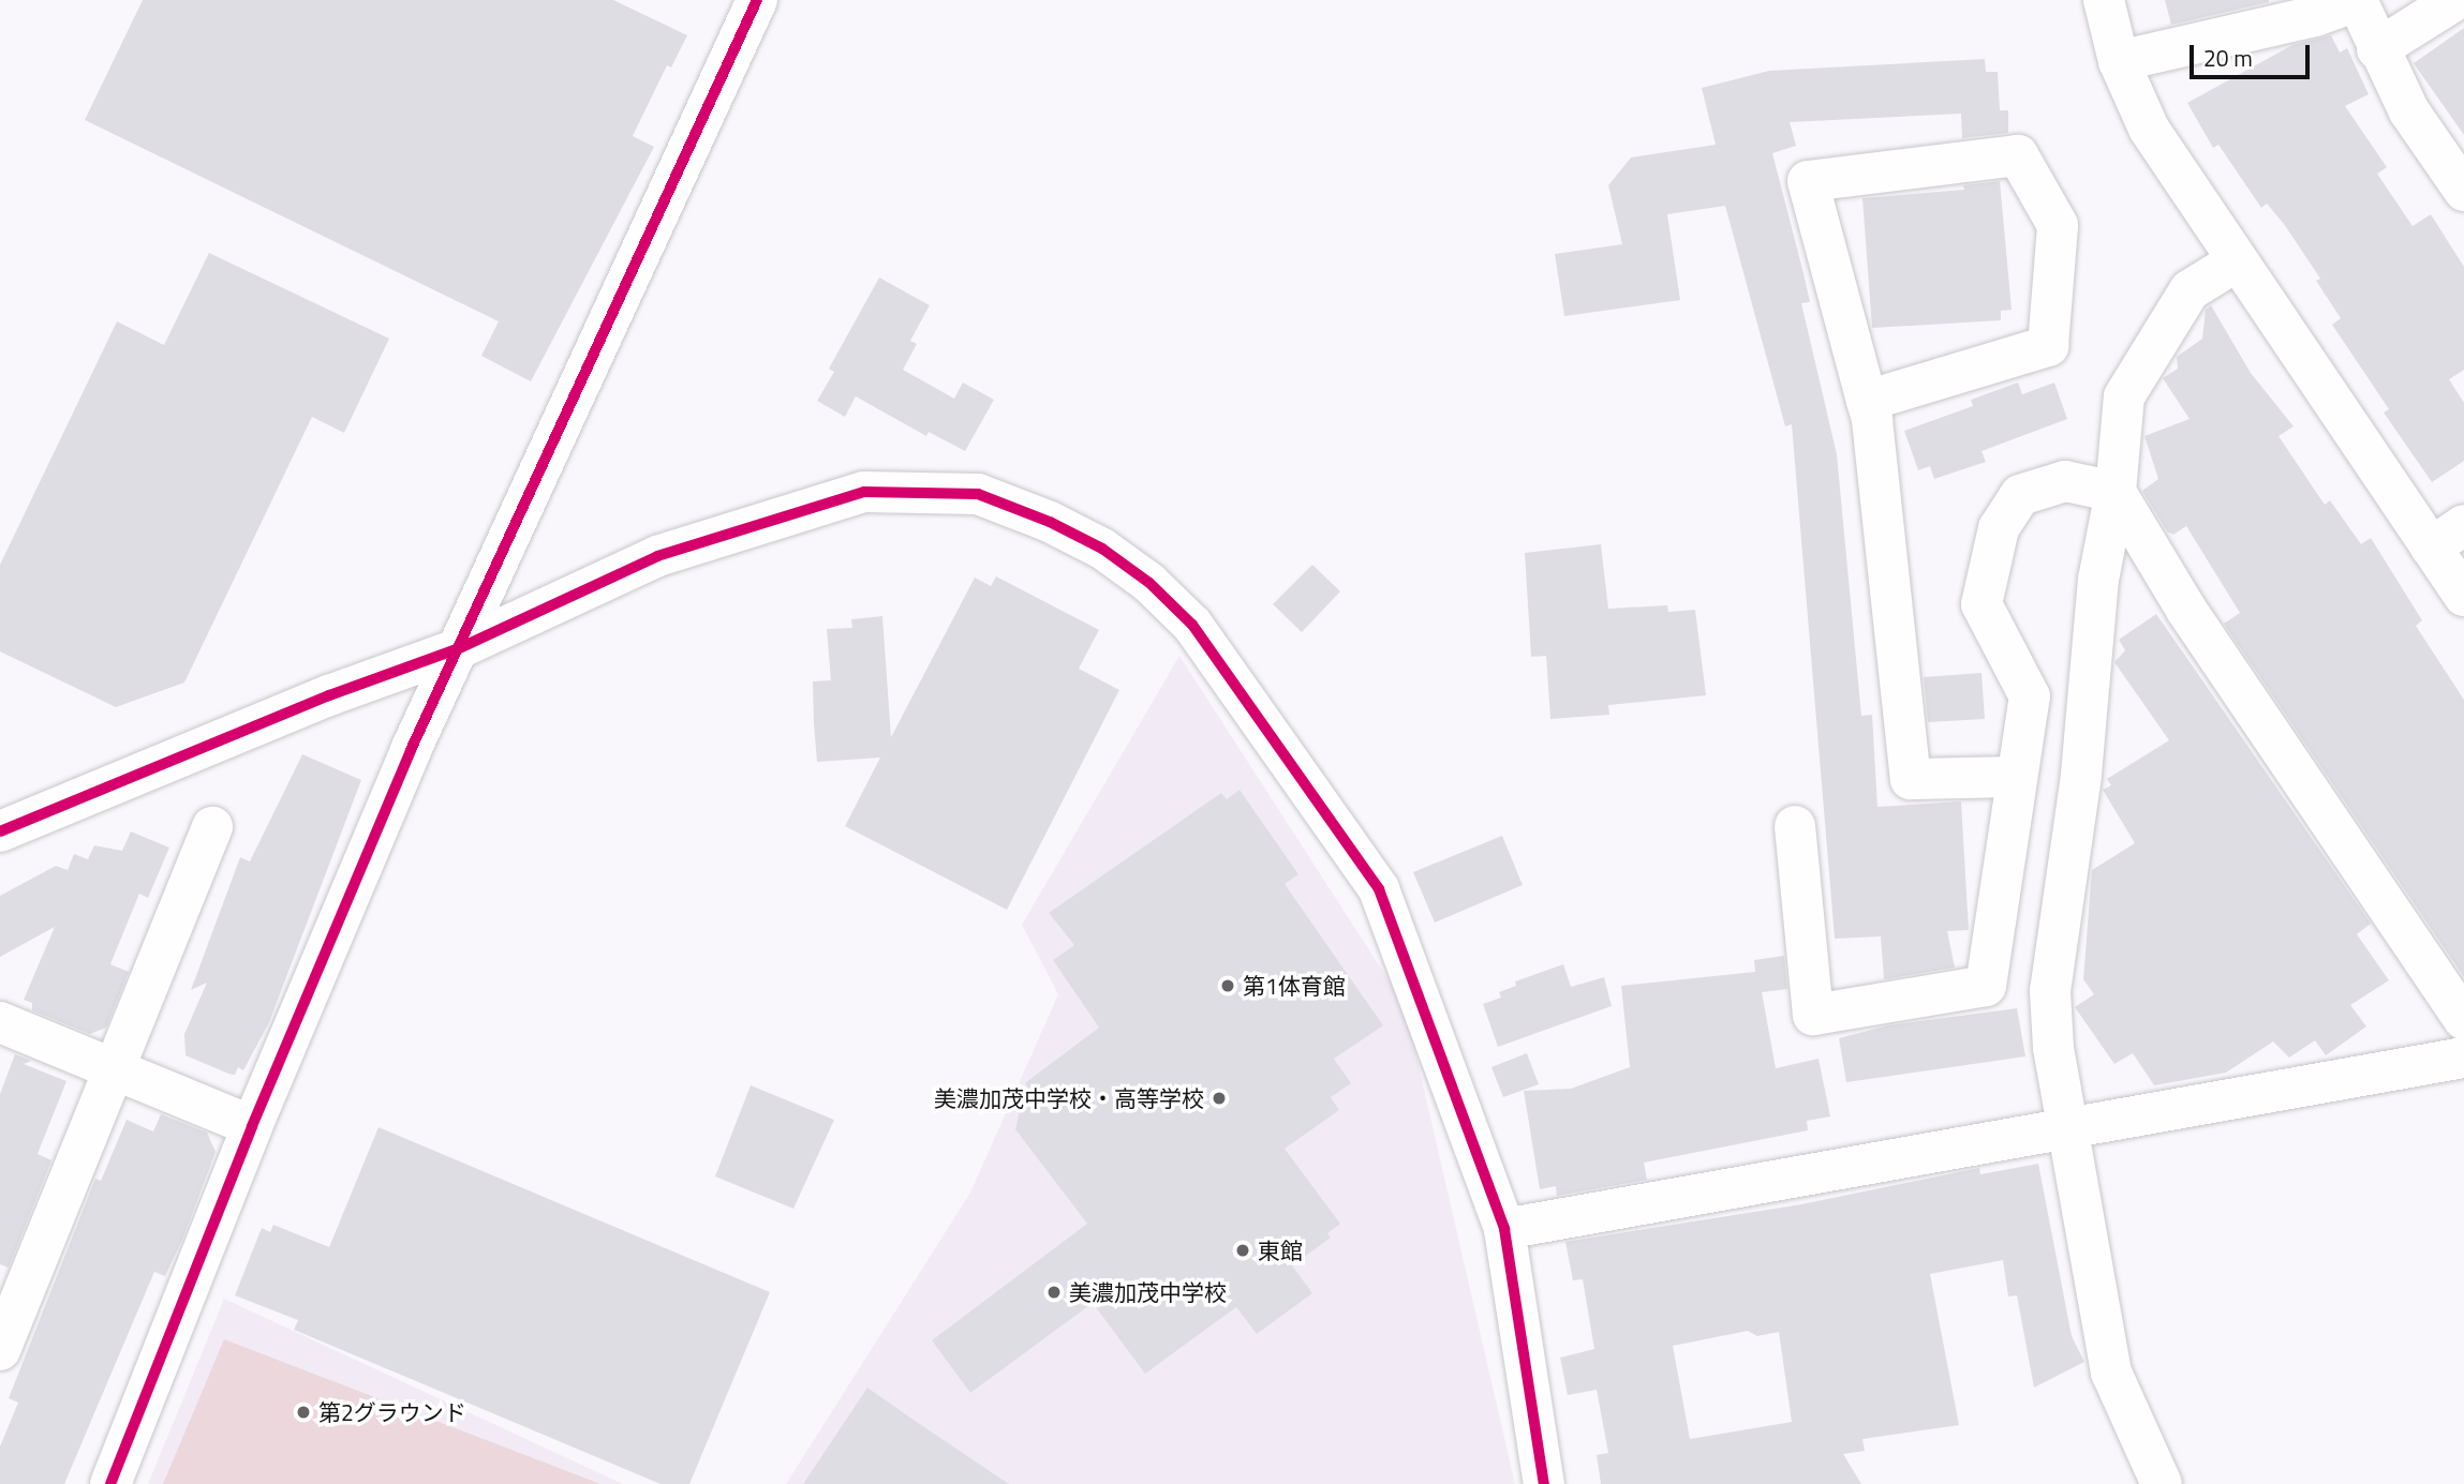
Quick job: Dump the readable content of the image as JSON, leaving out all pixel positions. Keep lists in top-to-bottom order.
{
  "places": [
    "第1体育館",
    "美濃加茂中学校・高等学校",
    "東館",
    "美濃加茂中学校",
    "第2グラウンド"
  ],
  "scale_bar": "20 m"
}
